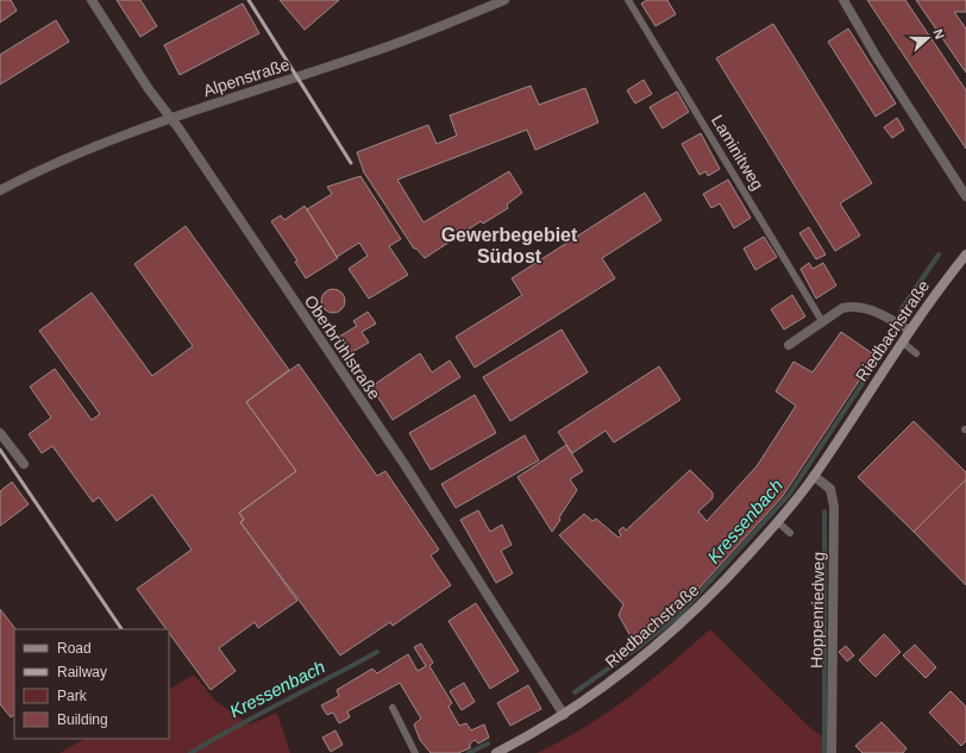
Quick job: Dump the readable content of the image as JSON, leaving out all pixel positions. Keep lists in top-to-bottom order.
{
  "streets": {
    "street": [
      "Alpenstraße",
      "Riedbachstraße",
      "Oberbrühlstraße",
      "Hoppenriedweg"
    ],
    "lane": ["Laminitweg"]
  },
  "crossings": [
    ["Alpenstraße", "Oberbrühlstraße"],
    ["Riedbachstraße", "Oberbrühlstraße"],
    ["Riedbachstraße", "Hoppenriedweg"]
  ],
  "districts": ["Gewerbegebiet Südost"],
  "water": ["Kressenbach"],
  "legend": [
    "Road",
    "Railway",
    "Park",
    "Building"
  ],
  "north": "right"
}
